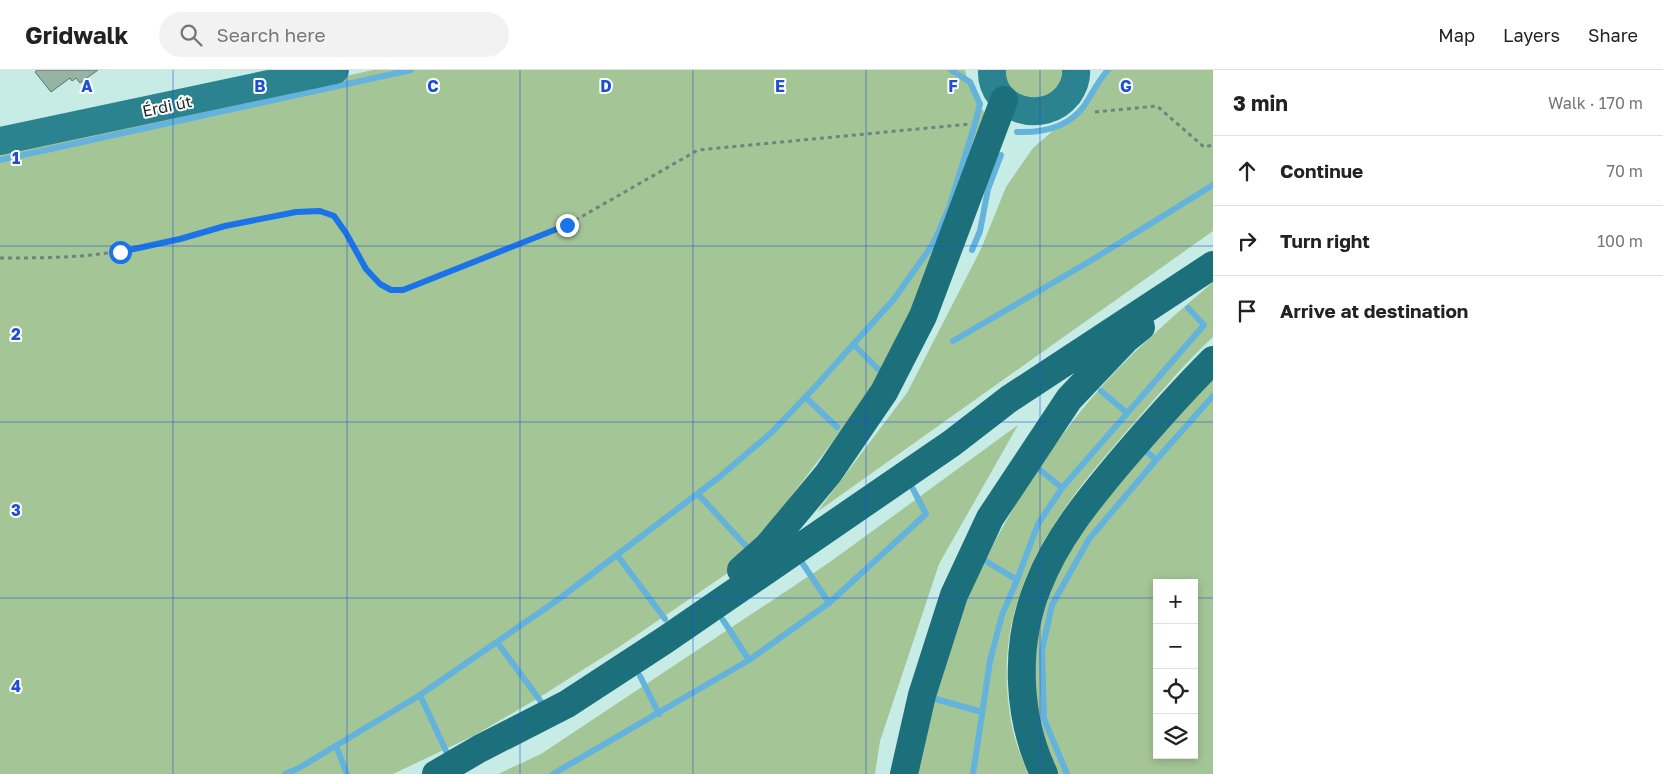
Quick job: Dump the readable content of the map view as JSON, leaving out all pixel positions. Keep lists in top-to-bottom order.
{
  "streets": {
    "main road": ["Érdi út"]
  },
  "page": {
    "header": "Gridwalk",
    "search": "Search here",
    "nav": ["Map", "Layers", "Share"],
    "heading": ["3 min", "Walk · 170 m"],
    "list": [
      ["Continue", "70 m"],
      ["Turn right", "100 m"],
      "Arrive at destination"
    ],
    "map_buttons": ["+", "−"]
  },
  "grid": {
    "columns": [
      "A",
      "B",
      "C",
      "D",
      "E",
      "F",
      "G"
    ],
    "rows": [
      "1",
      "2",
      "3",
      "4"
    ]
  }
}
